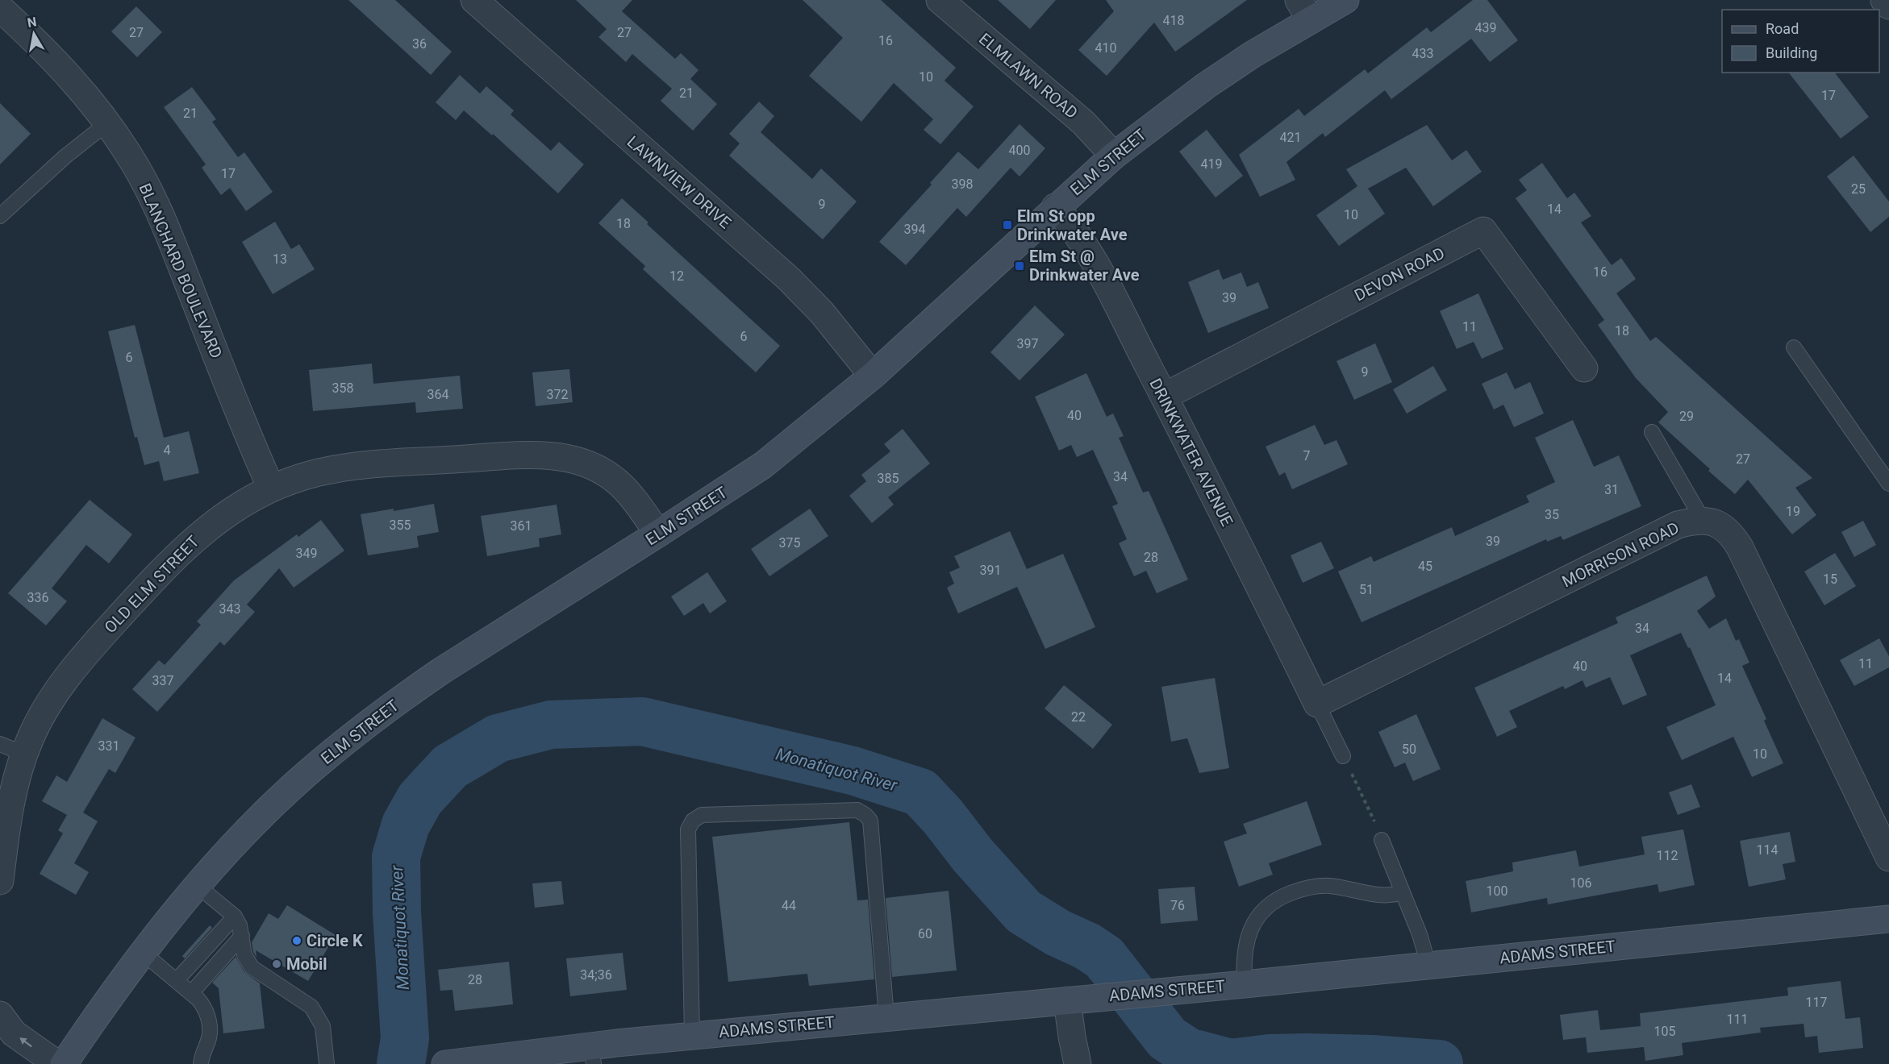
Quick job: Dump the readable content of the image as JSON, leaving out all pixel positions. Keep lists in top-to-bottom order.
{
  "streets": {
    "main road": ["ELM STREET", "ADAMS STREET"],
    "street": [
      "ELMLAWN ROAD",
      "LAWNVIEW DRIVE",
      "BLANCHARD BOULEVARD",
      "DEVON ROAD",
      "DRINKWATER AVENUE",
      "MORRISON ROAD",
      "OLD ELM STREET"
    ]
  },
  "crossings": [
    ["ELMLAWN ROAD", "ELM STREET"],
    ["ELM STREET", "LAWNVIEW DRIVE"],
    ["ELM STREET", "DRINKWATER AVENUE"],
    ["ELM STREET", "OLD ELM STREET"],
    ["BLANCHARD BOULEVARD", "OLD ELM STREET"],
    ["DEVON ROAD", "DRINKWATER AVENUE"],
    ["DRINKWATER AVENUE", "MORRISON ROAD"]
  ],
  "water": ["Monatiquot River"],
  "places": {
    "transit": ["Elm St opp Drinkwater Ave", "Elm St @ Drinkwater Ave"],
    "other": ["Circle K", "Mobil"]
  },
  "house_numbers": [
    "418",
    "439",
    "27",
    "27",
    "16",
    "36",
    "410",
    "433",
    "10",
    "21",
    "17",
    "21",
    "421",
    "400",
    "419",
    "17",
    "398",
    "25",
    "9",
    "14",
    "10",
    "18",
    "394",
    "13",
    "16",
    "12",
    "39",
    "11",
    "18",
    "6",
    "397",
    "6",
    "9",
    "358",
    "364",
    "372",
    "40",
    "29",
    "4",
    "7",
    "27",
    "34",
    "385",
    "31",
    "19",
    "35",
    "355",
    "361",
    "39",
    "375",
    "349",
    "28",
    "45",
    "391",
    "15",
    "51",
    "336",
    "343",
    "34",
    "11",
    "40",
    "14",
    "337",
    "22",
    "331",
    "50",
    "10",
    "114",
    "112",
    "106",
    "100",
    "44",
    "76",
    "60",
    "34;36",
    "28",
    "117",
    "111",
    "105"
  ],
  "legend": ["Road", "Building"],
  "north": "top"
}
